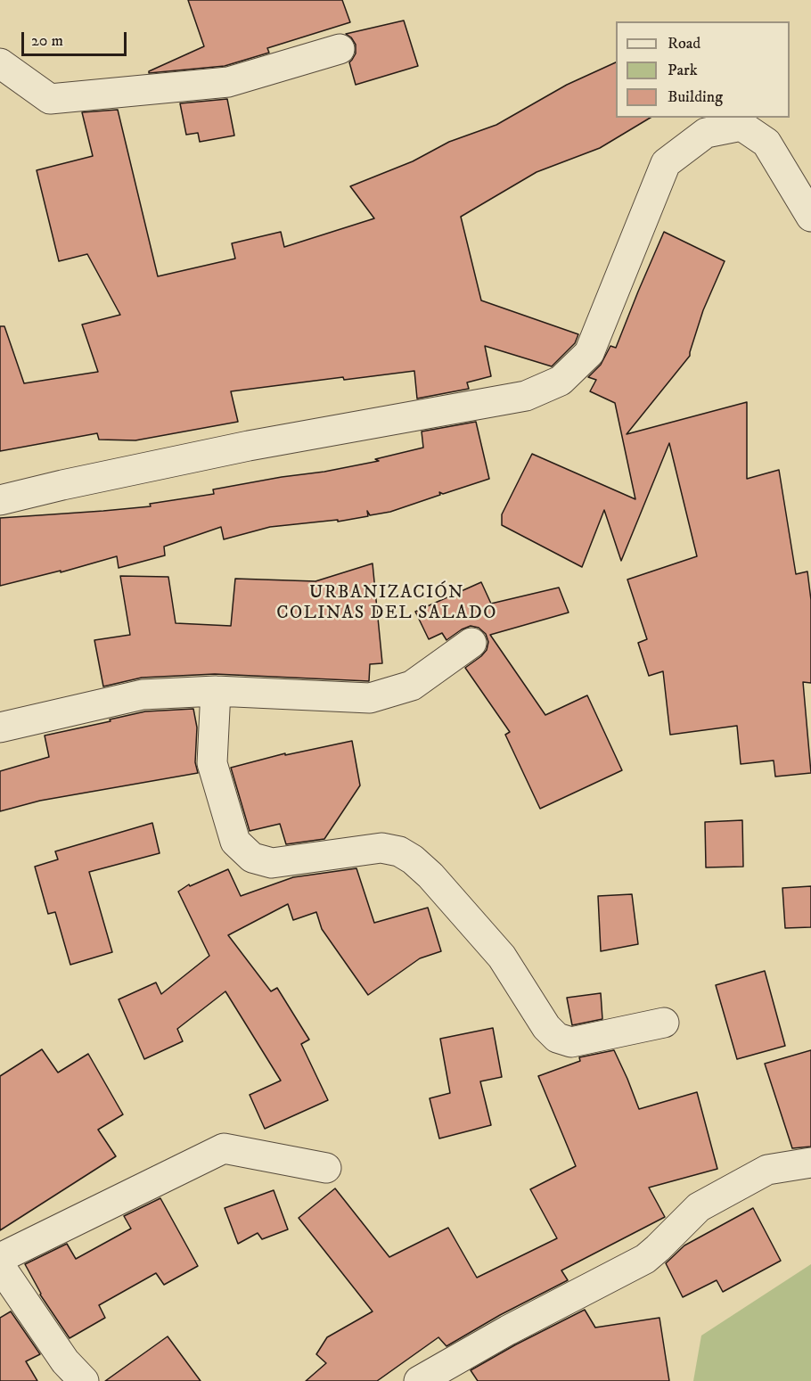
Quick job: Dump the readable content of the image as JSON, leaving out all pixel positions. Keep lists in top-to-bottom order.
{
  "districts": ["URBANIZACIÓN COLINAS DEL SALADO"],
  "legend": ["Road", "Park", "Building"],
  "scale_bar": "20 m"
}
